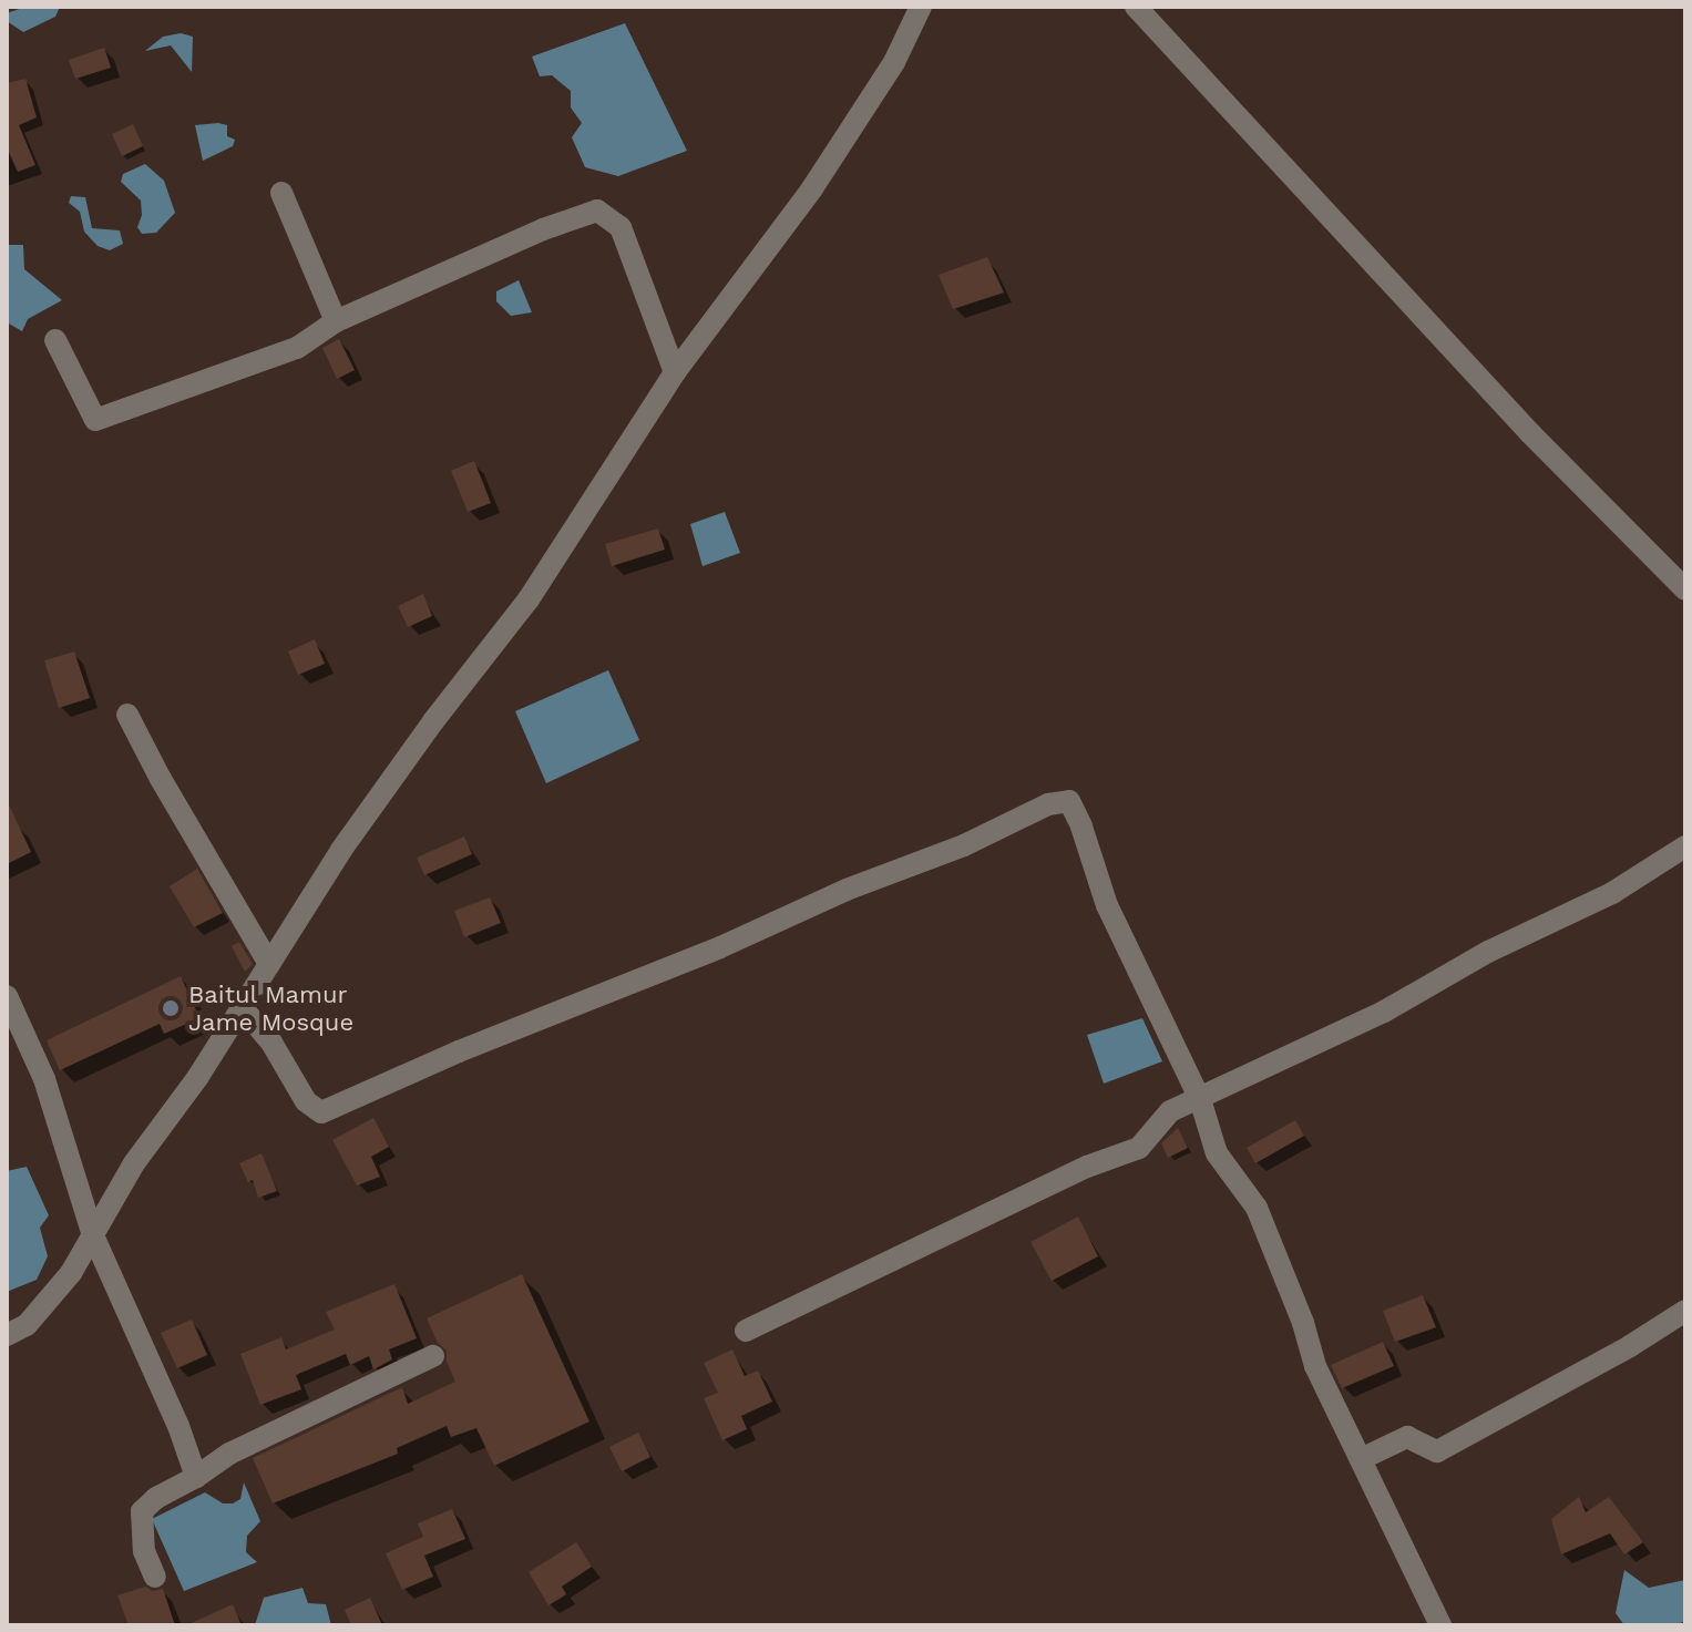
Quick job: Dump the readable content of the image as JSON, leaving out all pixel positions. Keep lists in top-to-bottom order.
{
  "places": ["Baitul Mamur Jame Mosque"]
}
